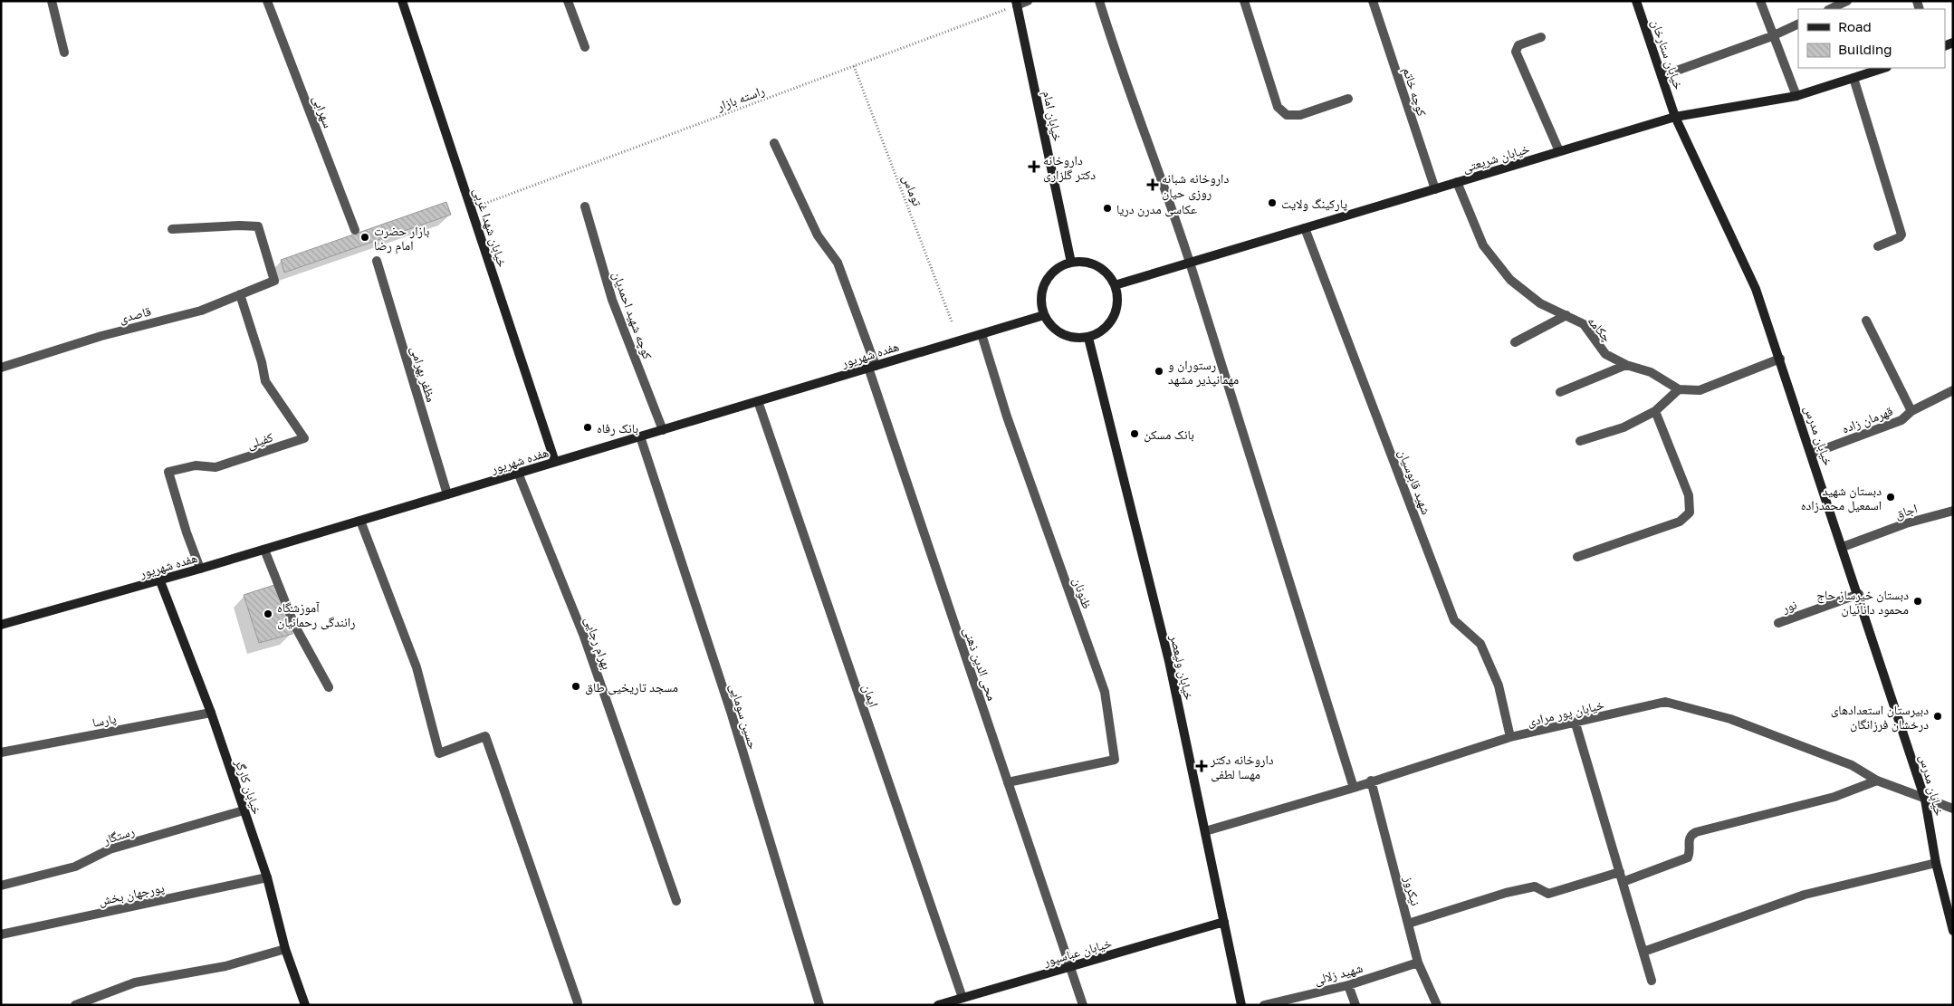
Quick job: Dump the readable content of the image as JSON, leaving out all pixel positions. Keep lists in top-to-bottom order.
{
  "streets": {
    "main road": [
      "خیابان ستارخان",
      "خیابان امام",
      "خیابان شریعتی",
      "خیابان شهدا غربی",
      "هفده شهریور",
      "خیابان مدرس",
      "خیابان ولیعصر",
      "خیابان کارگر",
      "خیابان عباسپور"
    ],
    "street": [
      "کوچه خاتم",
      "سهرابی",
      "قاصدی",
      "کوچه شهید احمدیان",
      "چکامه",
      "مظفر بهرامی",
      "قهرمان زاده",
      "کفیلی",
      "شهید قابوسیان",
      "اجاق",
      "ظنونان",
      "نور",
      "بهرام رجایی",
      "محی الدین ذهنی",
      "ایمان",
      "خیابان پور مرادی",
      "حسین سومایی",
      "پارسا",
      "رستگار",
      "نیکروز",
      "پورجهان بخش",
      "شهید زلالی"
    ],
    "path": ["راسته بازار", "توماس"]
  },
  "crossings": [
    ["خیابان ستارخان", "خیابان شریعتی"],
    ["خیابان ستارخان", "خیابان مدرس"],
    ["کوچه خاتم", "خیابان شریعتی"],
    ["راسته بازار", "خیابان امام"],
    ["راسته بازار", "توماس"],
    ["راسته بازار", "خیابان شهدا غربی"],
    ["خیابان امام", "خیابان شریعتی"],
    ["خیابان امام", "هفده شهریور"],
    ["خیابان امام", "خیابان ولیعصر"],
    ["خیابان شریعتی", "چکامه"],
    ["خیابان شریعتی", "هفده شهریور"],
    ["خیابان شریعتی", "خیابان مدرس"],
    ["خیابان شریعتی", "شهید قابوسیان"],
    ["خیابان شریعتی", "خیابان ولیعصر"],
    ["خیابان شهدا غربی", "هفده شهریور"],
    ["قاصدی", "کفیلی"],
    ["کوچه شهید احمدیان", "هفده شهریور"],
    ["چکامه", "خیابان مدرس"],
    ["هفده شهریور", "مظفر بهرامی"],
    ["هفده شهریور", "کفیلی"],
    ["هفده شهریور", "ظنونان"],
    ["هفده شهریور", "بهرام رجایی"],
    ["هفده شهریور", "محی الدین ذهنی"],
    ["هفده شهریور", "خیابان ولیعصر"],
    ["هفده شهریور", "ایمان"],
    ["هفده شهریور", "حسین سومایی"],
    ["هفده شهریور", "خیابان کارگر"],
    ["قهرمان زاده", "خیابان مدرس"],
    ["خیابان مدرس", "اجاق"],
    ["خیابان مدرس", "نور"],
    ["خیابان مدرس", "خیابان پور مرادی"],
    ["شهید قابوسیان", "خیابان پور مرادی"],
    ["ظنونان", "محی الدین ذهنی"],
    ["محی الدین ذهنی", "خیابان عباسپور"],
    ["خیابان ولیعصر", "خیابان پور مرادی"],
    ["خیابان ولیعصر", "خیابان عباسپور"],
    ["ایمان", "خیابان عباسپور"],
    ["خیابان پور مرادی", "نیکروز"],
    ["پارسا", "خیابان کارگر"],
    ["خیابان کارگر", "رستگار"],
    ["خیابان کارگر", "پورجهان بخش"],
    ["نیکروز", "شهید زلالی"]
  ],
  "places": {
    "health": ["داروخانه دکتر گلزاری", "داروخانه شبانه روزی حیان", "داروخانه دکتر مهسا لطفی"],
    "other": [
      "پارکینگ ولایت",
      "عکاسی مدرن دریا",
      "بازار حضرت امام رضا",
      "رستوران و مهمانپذیر مشهد",
      "بانک رفاه",
      "بانک مسکن",
      "دبستان شهید اسمعیل محمدزاده",
      "دبستان خیرساز حاج محمود دانائیان",
      "آموزشگاه رانندگی رحمانیان",
      "مسجد تاریخیی طاق",
      "دبیرستان استعدادهای درخشان فرزانگان"
    ]
  },
  "legend": ["Road", "Building"]
}
